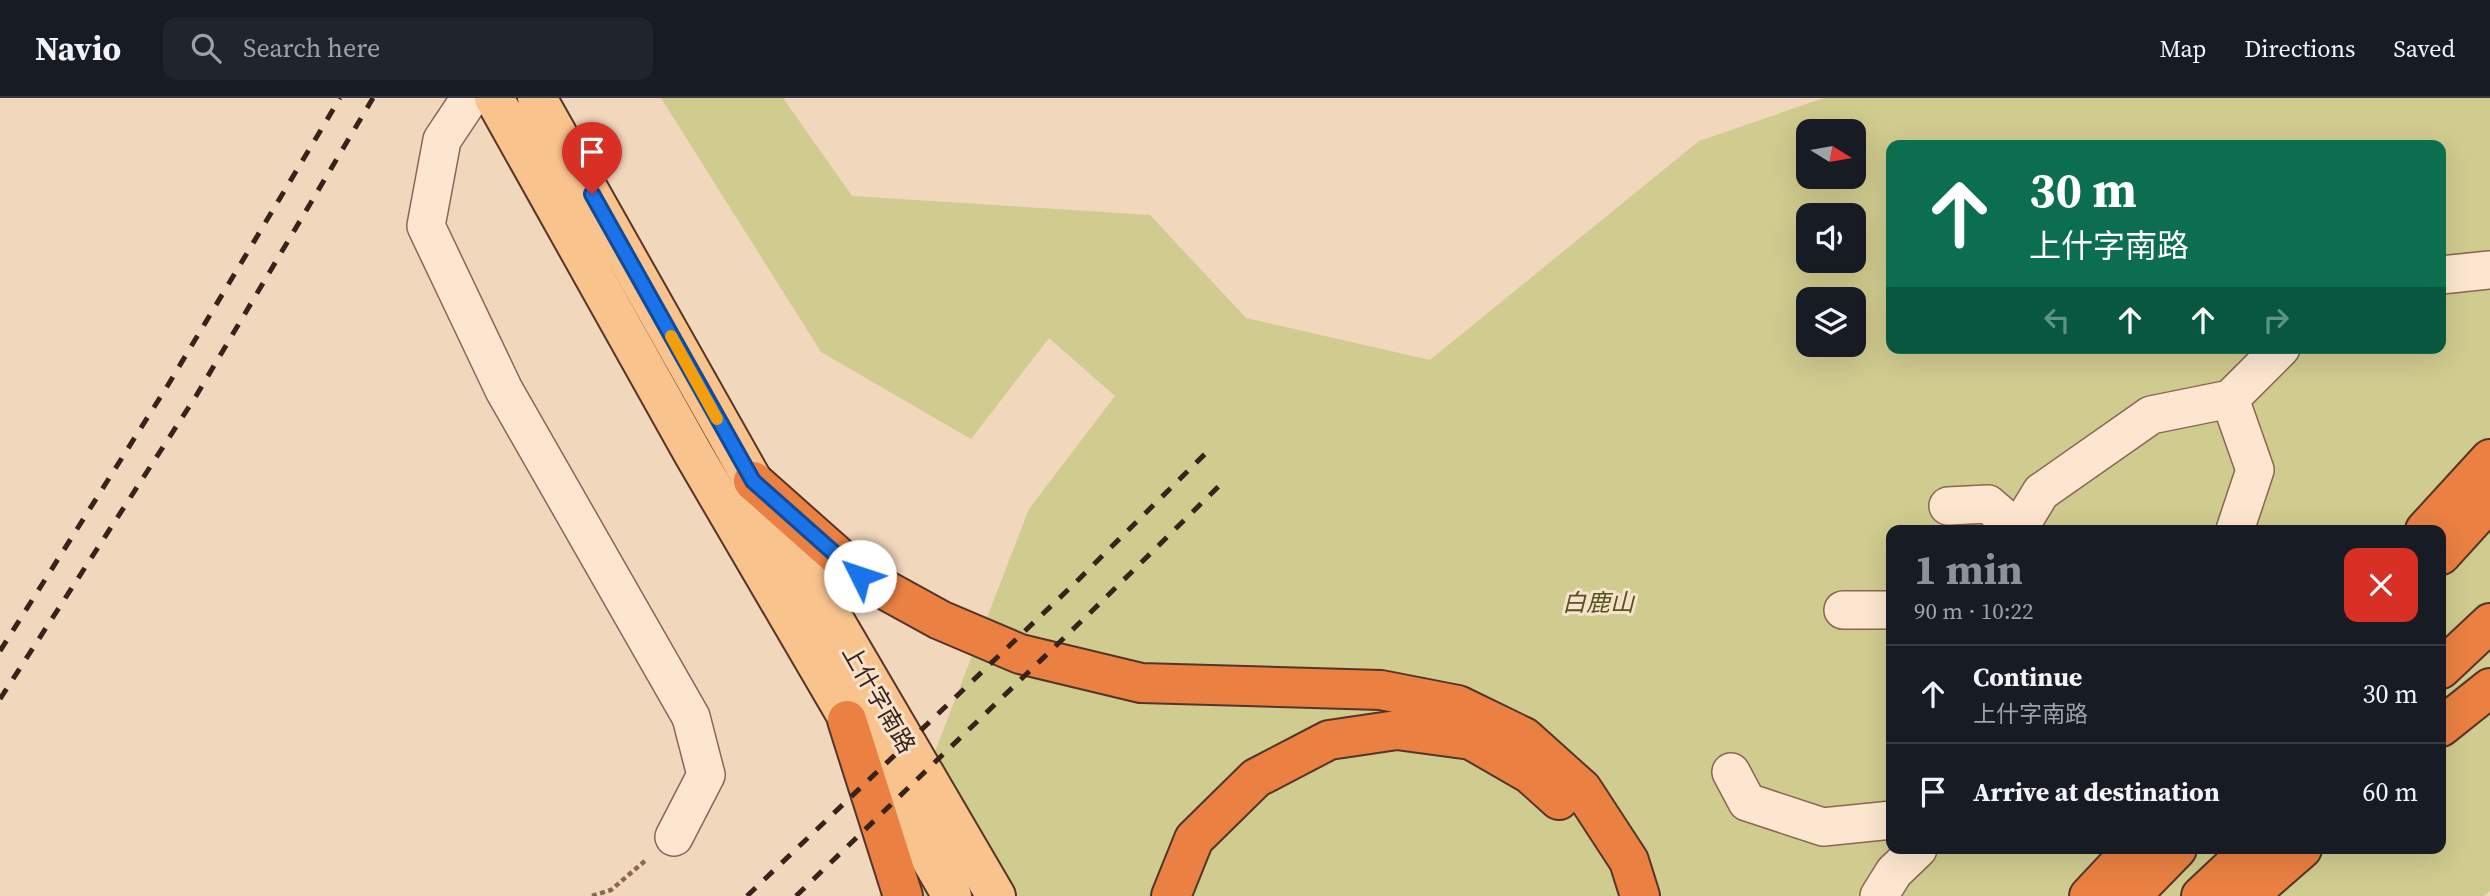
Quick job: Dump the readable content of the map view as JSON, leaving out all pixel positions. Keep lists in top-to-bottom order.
{
  "streets": {
    "main road": ["上什字南路"]
  },
  "parks": ["白鹿山"],
  "north": "right",
  "page": {
    "header": "Navio",
    "search": "Search here",
    "nav": ["Map", "Directions", "Saved"],
    "turn": ["30 m", "上什字南路"],
    "heading": ["1 min", "90 m · 10:22"],
    "list": [
      {
        "name": "Continue",
        "note": "上什字南路",
        "value": "30 m"
      },
      {
        "name": "Arrive at destination",
        "value": "60 m"
      }
    ]
  }
}
